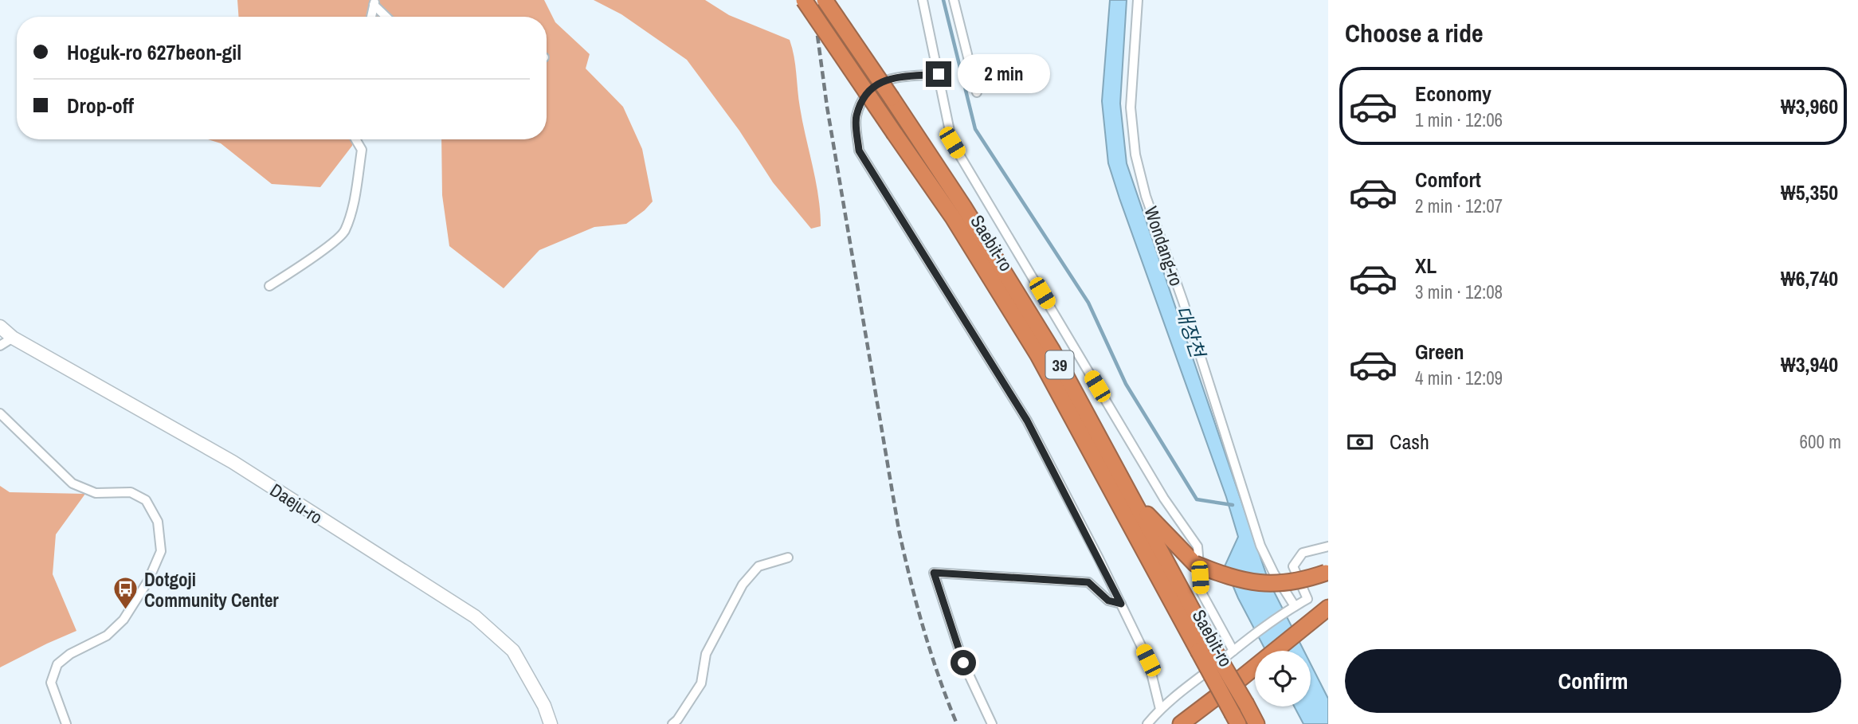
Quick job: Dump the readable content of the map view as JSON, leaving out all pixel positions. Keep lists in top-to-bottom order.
{
  "streets": {
    "highway": ["Saebit-ro", "39"],
    "street": ["Wondang-ro", "Daeju-ro"]
  },
  "water": ["대장천"],
  "places": {
    "bus stop": ["Dotgoji Community Center"]
  },
  "page": {
    "heading": "Choose a ride",
    "banner": ["Hoguk-ro 627beon-gil", "Drop-off"],
    "bubble": "2 min",
    "list": [
      {
        "name": "Economy",
        "note": "1 min · 12:06",
        "value": "₩3,960"
      },
      {
        "name": "Comfort",
        "note": "2 min · 12:07",
        "value": "₩5,350"
      },
      {
        "name": "XL",
        "note": "3 min · 12:08",
        "value": "₩6,740"
      },
      {
        "name": "Green",
        "note": "4 min · 12:09",
        "value": "₩3,940"
      }
    ],
    "pay": ["Cash", "600 m"],
    "buttons": "Confirm"
  }
}
